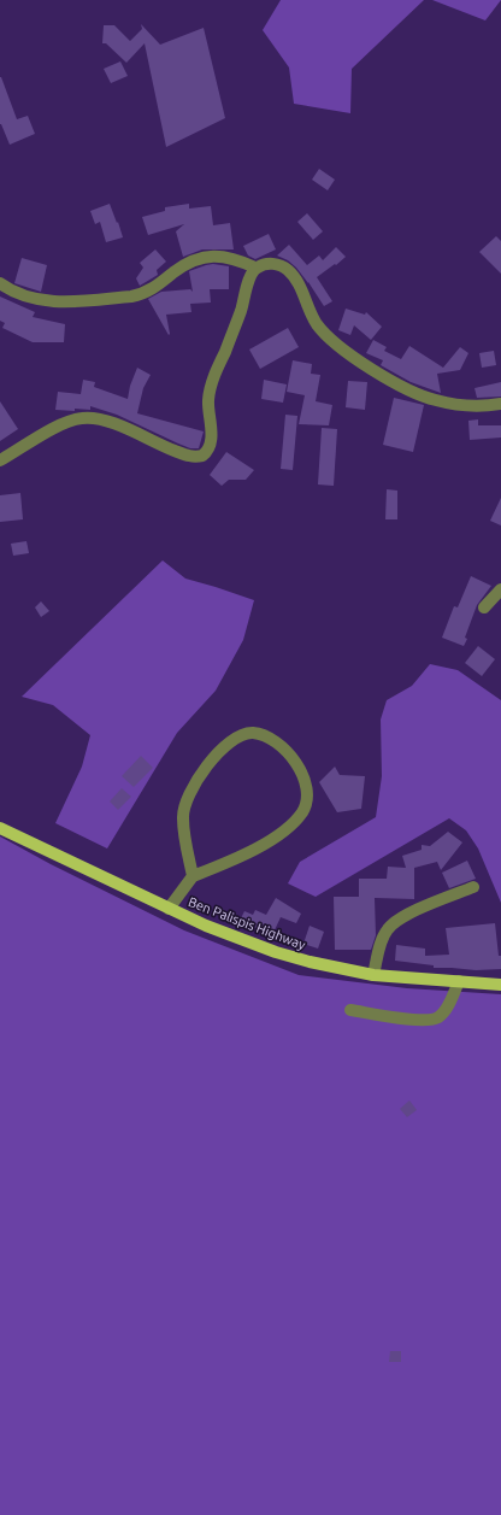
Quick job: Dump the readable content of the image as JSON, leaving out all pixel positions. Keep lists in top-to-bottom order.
{
  "streets": {
    "main road": ["Ben Palispis Highway"]
  }
}
